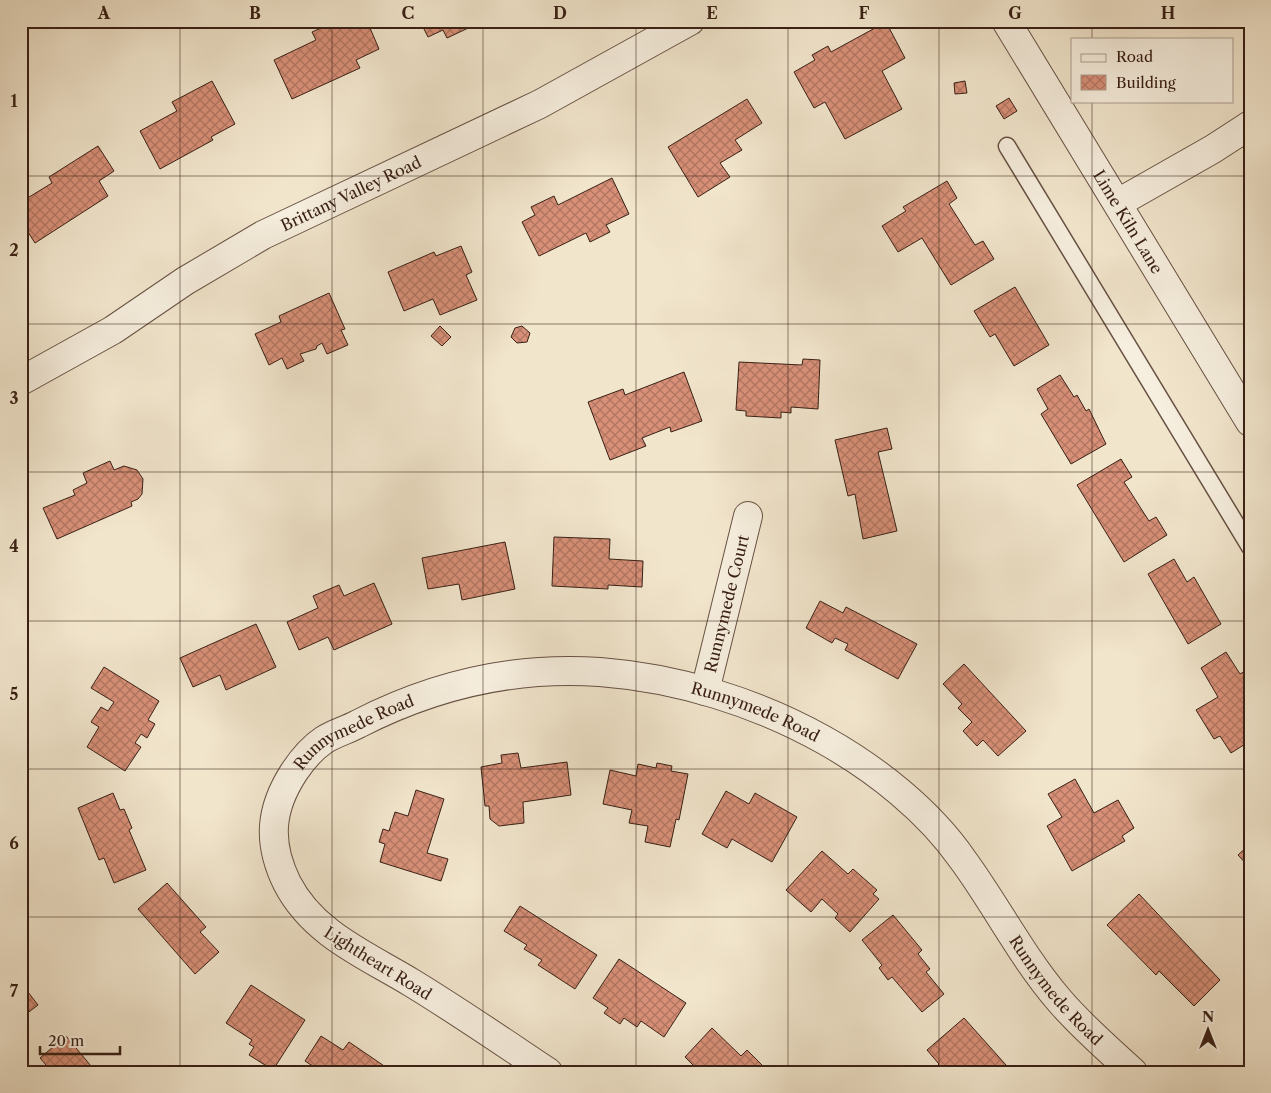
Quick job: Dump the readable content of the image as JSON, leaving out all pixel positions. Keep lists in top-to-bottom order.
{
  "streets": {
    "street": [
      "Brittany Valley Road",
      "Lime Kiln Lane",
      "Runnymede Court",
      "Runnymede Road",
      "Lightheart Road"
    ]
  },
  "crossings": [
    ["Runnymede Court", "Runnymede Road"],
    ["Runnymede Road", "Lightheart Road"]
  ],
  "legend": ["Road", "Building"],
  "scale_bar": "20 m",
  "north": "top",
  "grid": {
    "columns": [
      "A",
      "B",
      "C",
      "D",
      "E",
      "F",
      "G",
      "H"
    ],
    "rows": [
      "1",
      "2",
      "3",
      "4",
      "5",
      "6",
      "7"
    ]
  }
}
